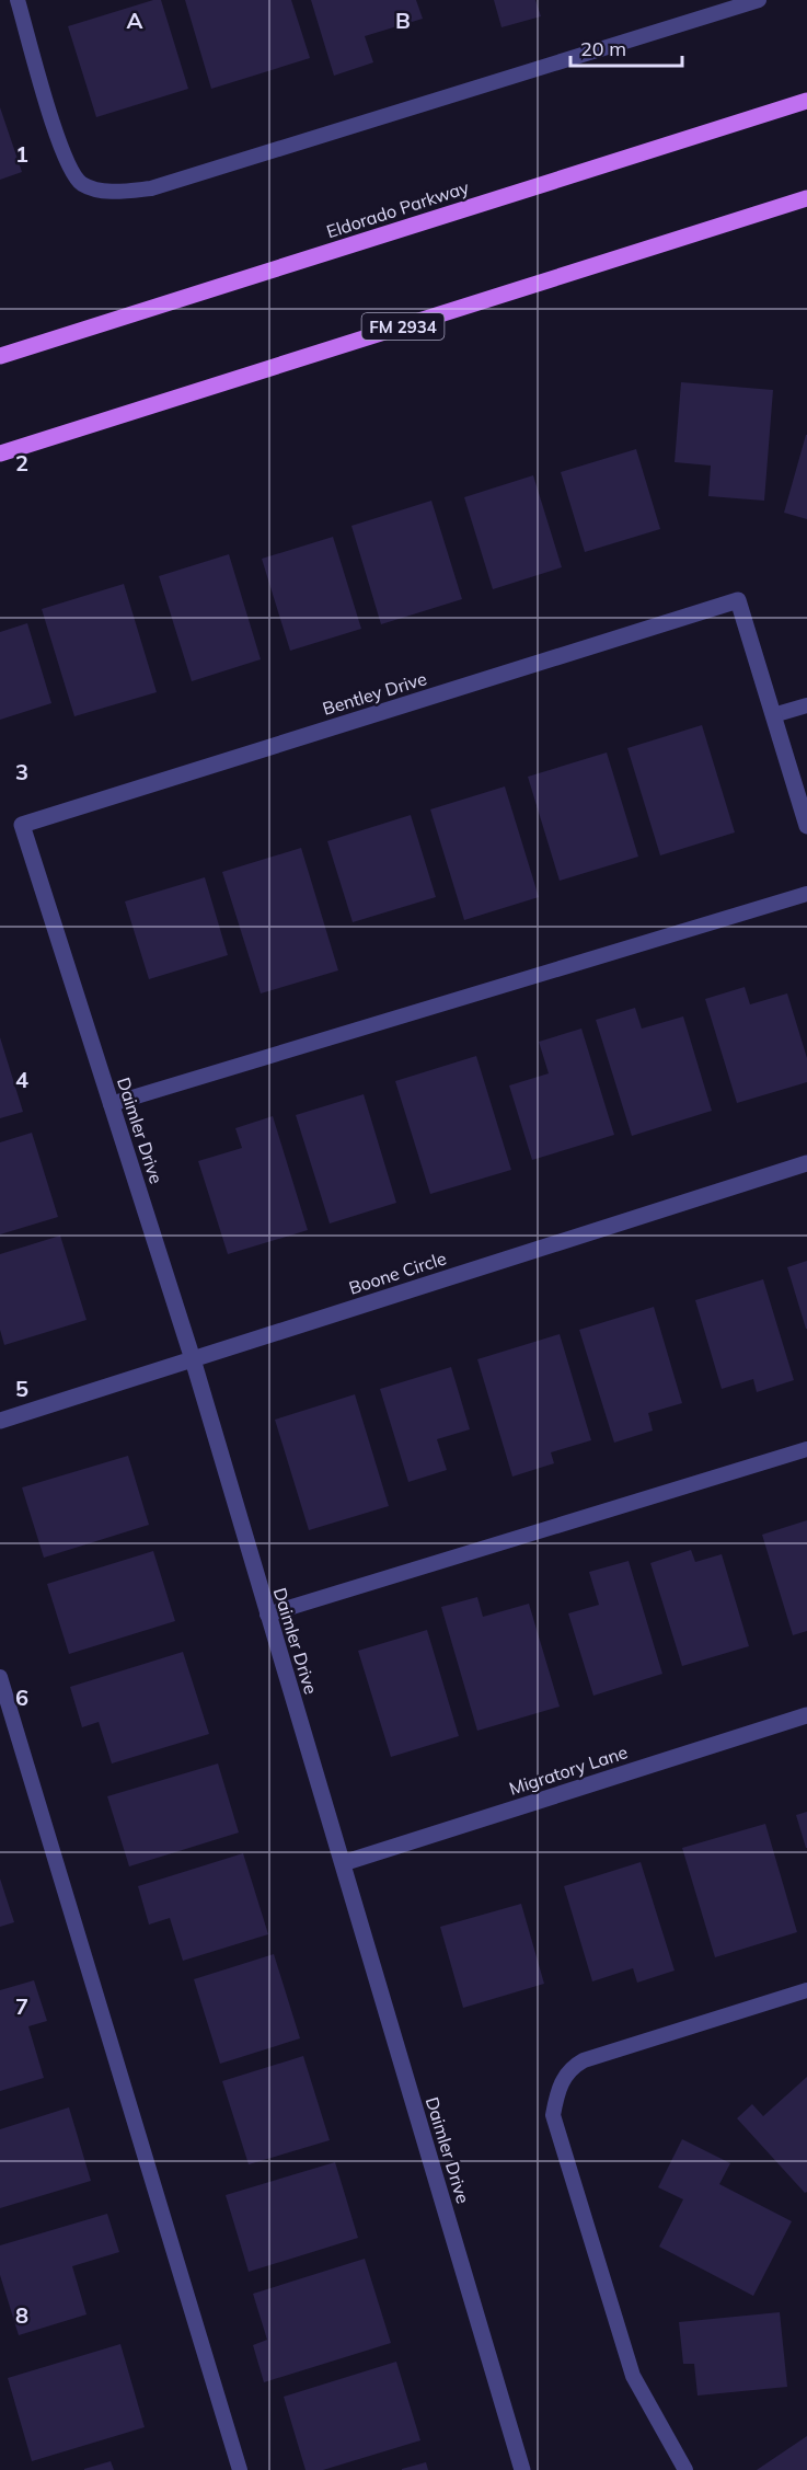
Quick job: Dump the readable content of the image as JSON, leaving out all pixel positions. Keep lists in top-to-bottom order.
{
  "streets": {
    "main road": ["Eldorado Parkway", "FM 2934"],
    "street": [
      "Bentley Drive",
      "Daimler Drive",
      "Boone Circle",
      "Migratory Lane"
    ]
  },
  "crossings": [
    ["Bentley Drive", "Daimler Drive"],
    ["Daimler Drive", "Boone Circle"],
    ["Daimler Drive", "Migratory Lane"]
  ],
  "scale_bar": "20 m",
  "grid": {
    "columns": ["A", "B"],
    "rows": [
      "1",
      "2",
      "3",
      "4",
      "5",
      "6",
      "7",
      "8"
    ]
  }
}
